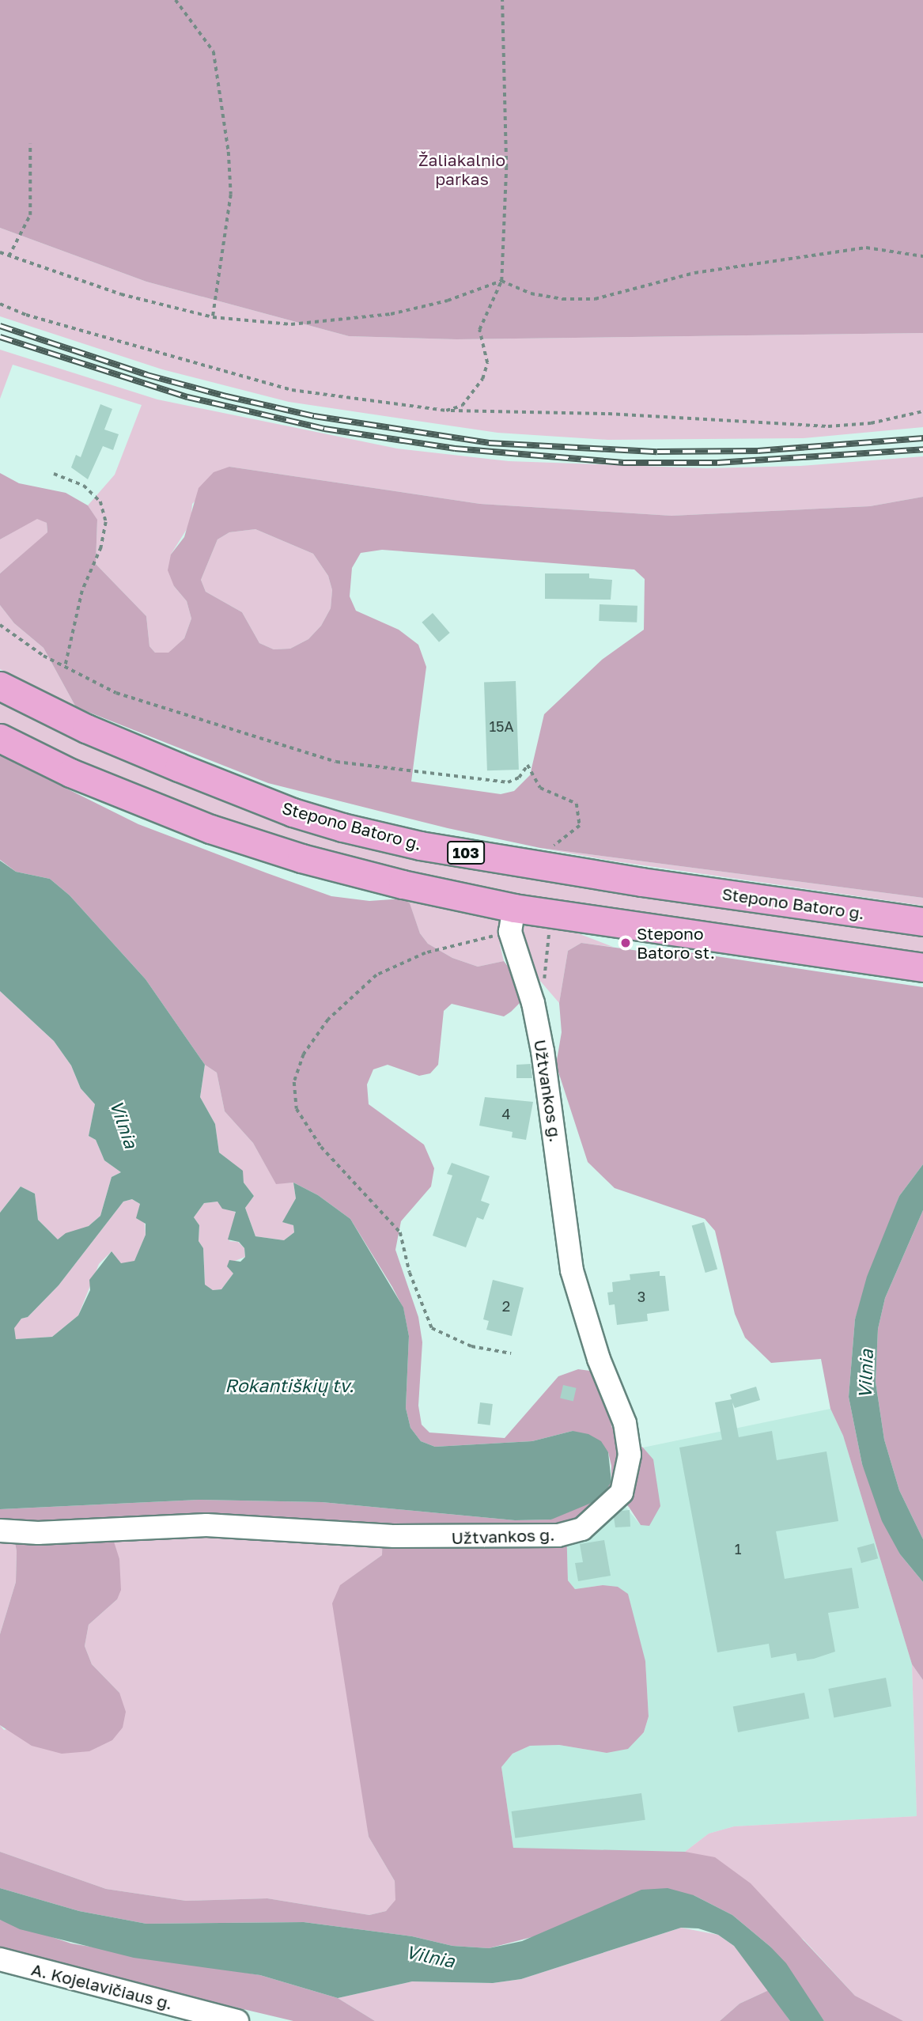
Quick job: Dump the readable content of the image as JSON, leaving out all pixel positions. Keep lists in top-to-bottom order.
{
  "streets": {
    "main road": ["Stepono Batoro g.", "103"],
    "street": ["Užtvankos g.", "A. Kojelavičiaus g."]
  },
  "water": ["Vilnia", "Rokantiškių tv."],
  "parks": ["Žaliakalnio parkas"],
  "places": ["Stepono Batoro st."],
  "house_numbers": [
    "15A",
    "4",
    "3",
    "2",
    "1"
  ]
}
